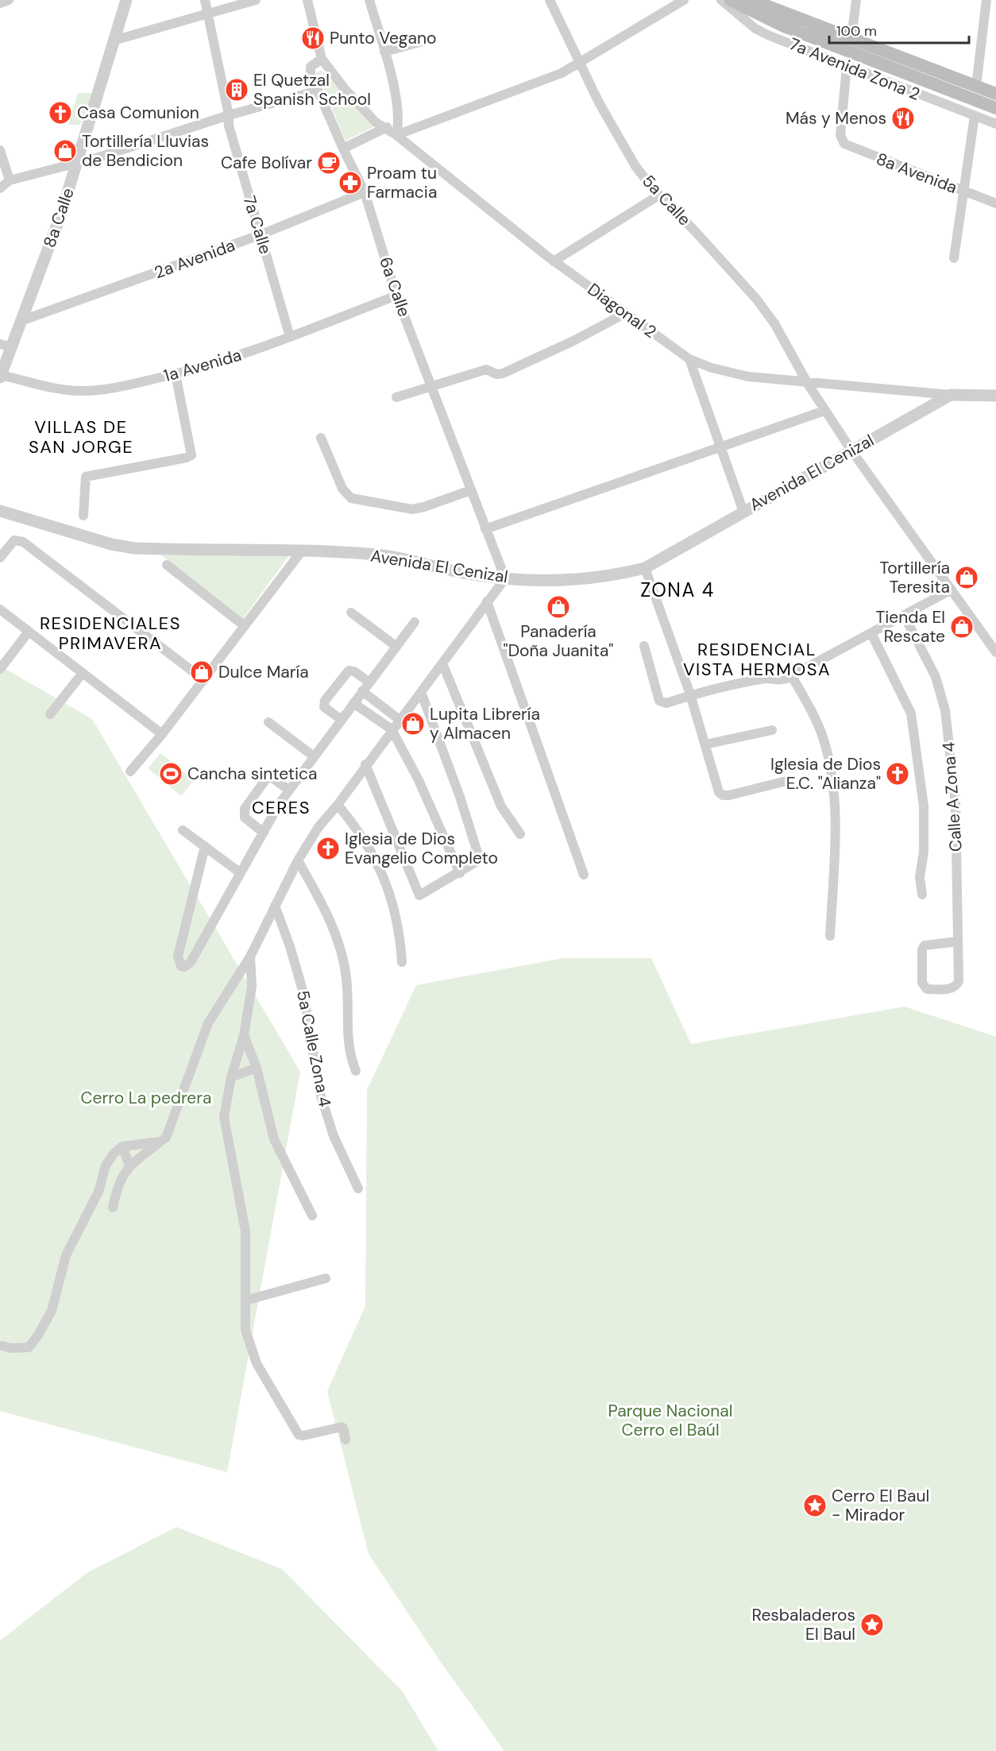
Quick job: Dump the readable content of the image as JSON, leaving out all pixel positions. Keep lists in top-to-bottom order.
{
  "streets": {
    "street": [
      "7a Avenida Zona 2",
      "8a Avenida",
      "5a Calle",
      "8a Calle",
      "7a Calle",
      "2a Avenida",
      "6a Calle",
      "Diagonal 2",
      "1a Avenida",
      "Avenida El Cenizal",
      "Calle A Zona 4",
      "5a Calle Zona 4"
    ]
  },
  "crossings": [
    ["7a Avenida Zona 2", "8a Avenida"],
    ["5a Calle", "Diagonal 2"],
    ["5a Calle", "Avenida El Cenizal"],
    ["8a Calle", "2a Avenida"],
    ["8a Calle", "1a Avenida"],
    ["7a Calle", "2a Avenida"],
    ["7a Calle", "1a Avenida"],
    ["2a Avenida", "6a Calle"],
    ["6a Calle", "Diagonal 2"],
    ["6a Calle", "1a Avenida"],
    ["6a Calle", "Avenida El Cenizal"],
    ["Diagonal 2", "Avenida El Cenizal"]
  ],
  "districts": [
    "VILLAS DE SAN JORGE",
    "ZONA 4",
    "RESIDENCIALES PRIMAVERA",
    "RESIDENCIAL VISTA HERMOSA",
    "CERES"
  ],
  "parks": ["Cerro La pedrera", "Parque Nacional Cerro el Baúl"],
  "places": {
    "restaurant": ["Punto Vegano", "Más y Menos"],
    "building": ["El Quetzal Spanish School"],
    "church": ["Casa Comunion", "Iglesia de Dios E.C. \"Alianza\"", "Iglesia de Dios Evangelio Completo"],
    "shop": [
      "Tortillería Lluvias de Bendicion",
      "Tortillería Teresita",
      "Panadería \"Doña Juanita\"",
      "Tienda El Rescate",
      "Dulce María",
      "Lupita Librería y Almacen"
    ],
    "cafe": ["Cafe Bolívar"],
    "pharmacy": ["Proam tu Farmacia"],
    "sports": ["Cancha sintetica"],
    "place": ["Cerro El Baul - Mirador", "Resbaladeros El Baul"]
  },
  "scale_bar": "100 m"
}
